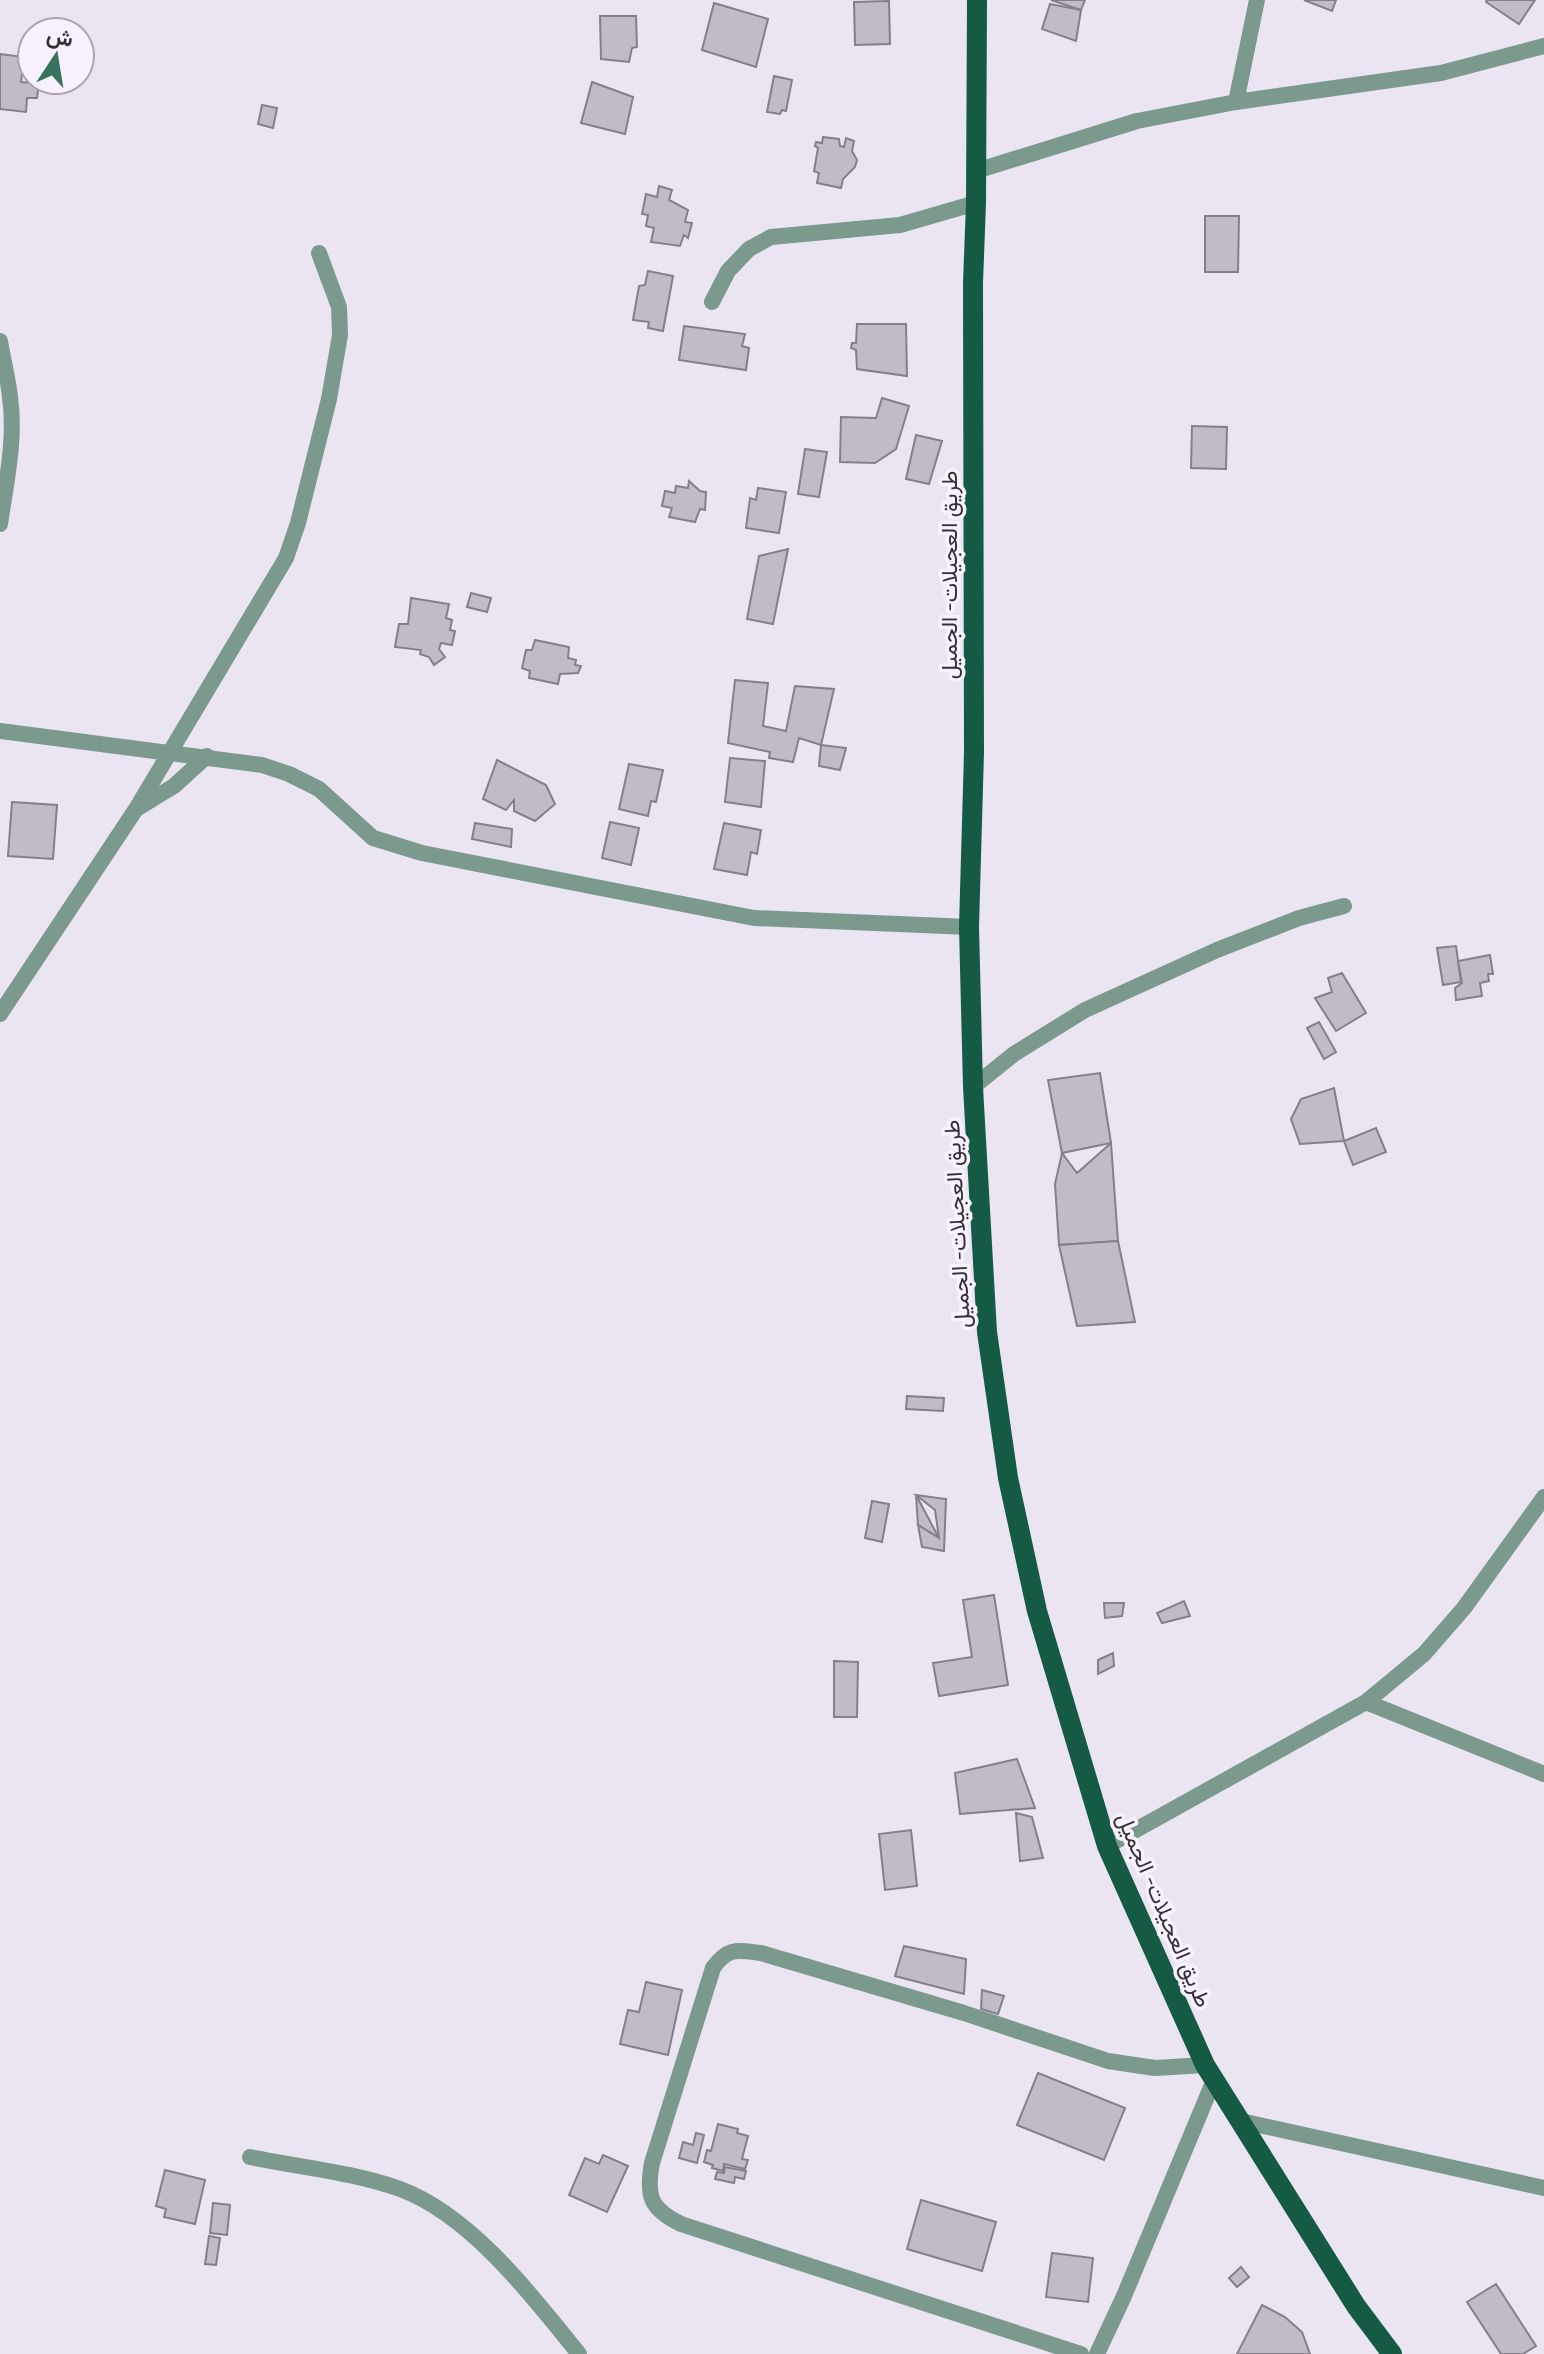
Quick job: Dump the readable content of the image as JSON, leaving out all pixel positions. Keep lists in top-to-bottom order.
{
  "streets": {
    "main road": ["طريق العجيلات- الجميل"]
  },
  "north": "top"
}
